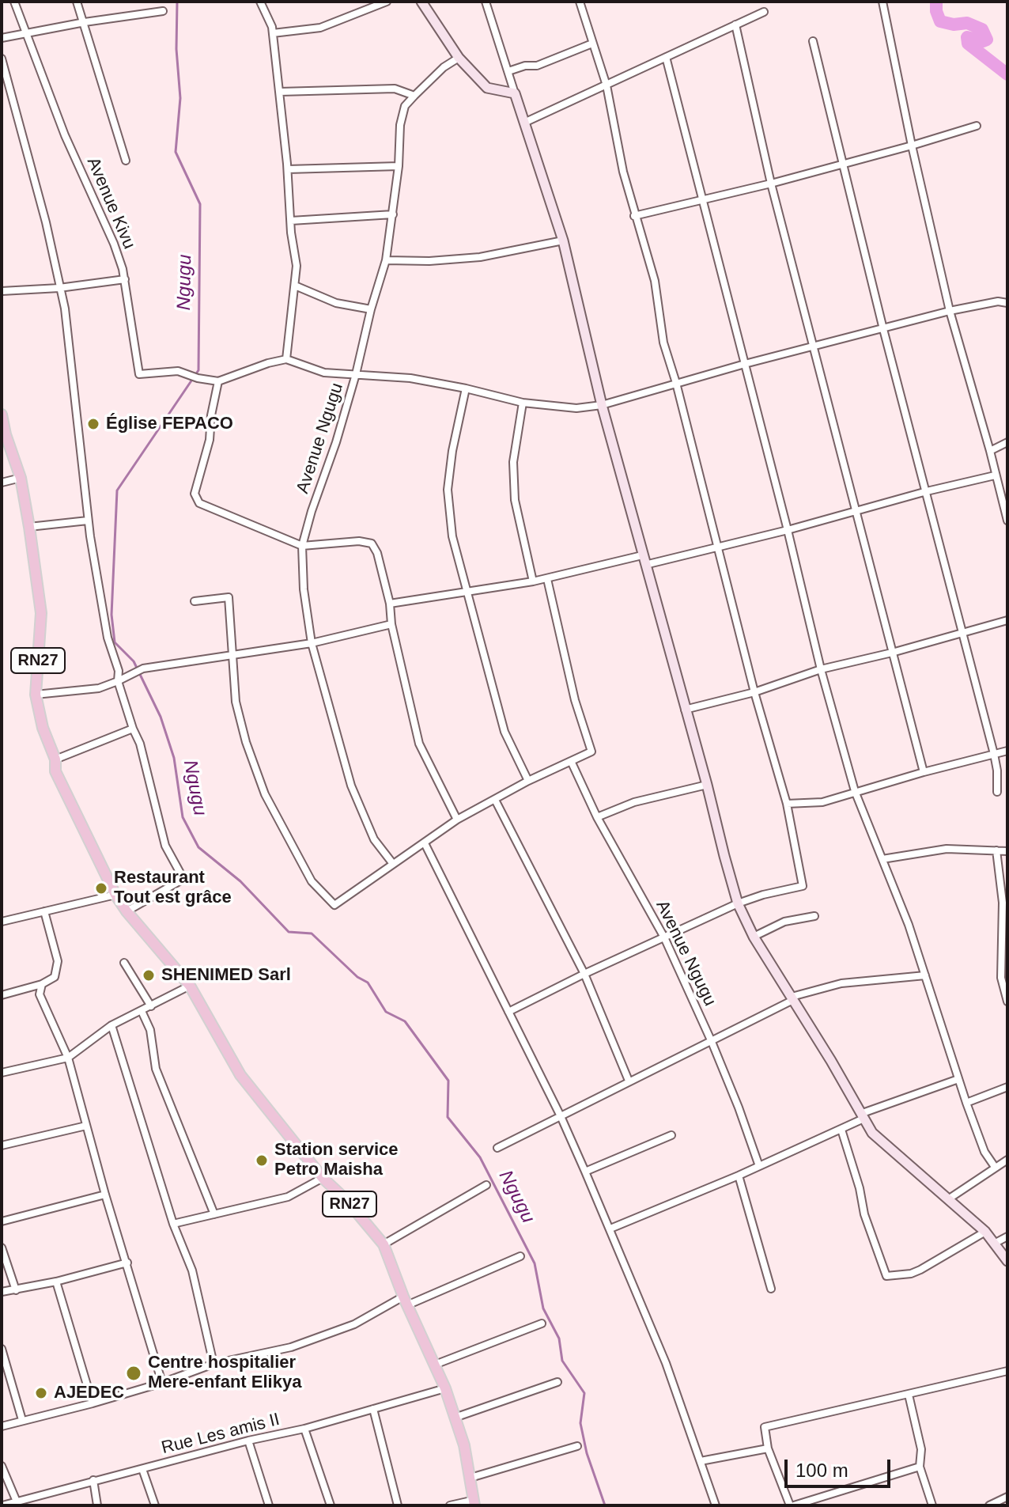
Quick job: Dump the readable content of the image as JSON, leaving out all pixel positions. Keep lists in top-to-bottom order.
{
  "streets": {
    "main road": ["RN27"],
    "street": ["Avenue Kivu", "Avenue Ngugu", "Rue Les amis II"]
  },
  "crossings": [
    ["RN27", "Rue Les amis II"]
  ],
  "water": ["Ngugu"],
  "places": [
    "Église FEPACO",
    "Restaurant Tout est grâce",
    "SHENIMED Sarl",
    "Station service Petro Maisha",
    "Centre hospitalier Mere-enfant Elikya",
    "AJEDEC"
  ],
  "scale_bar": "100 m"
}
